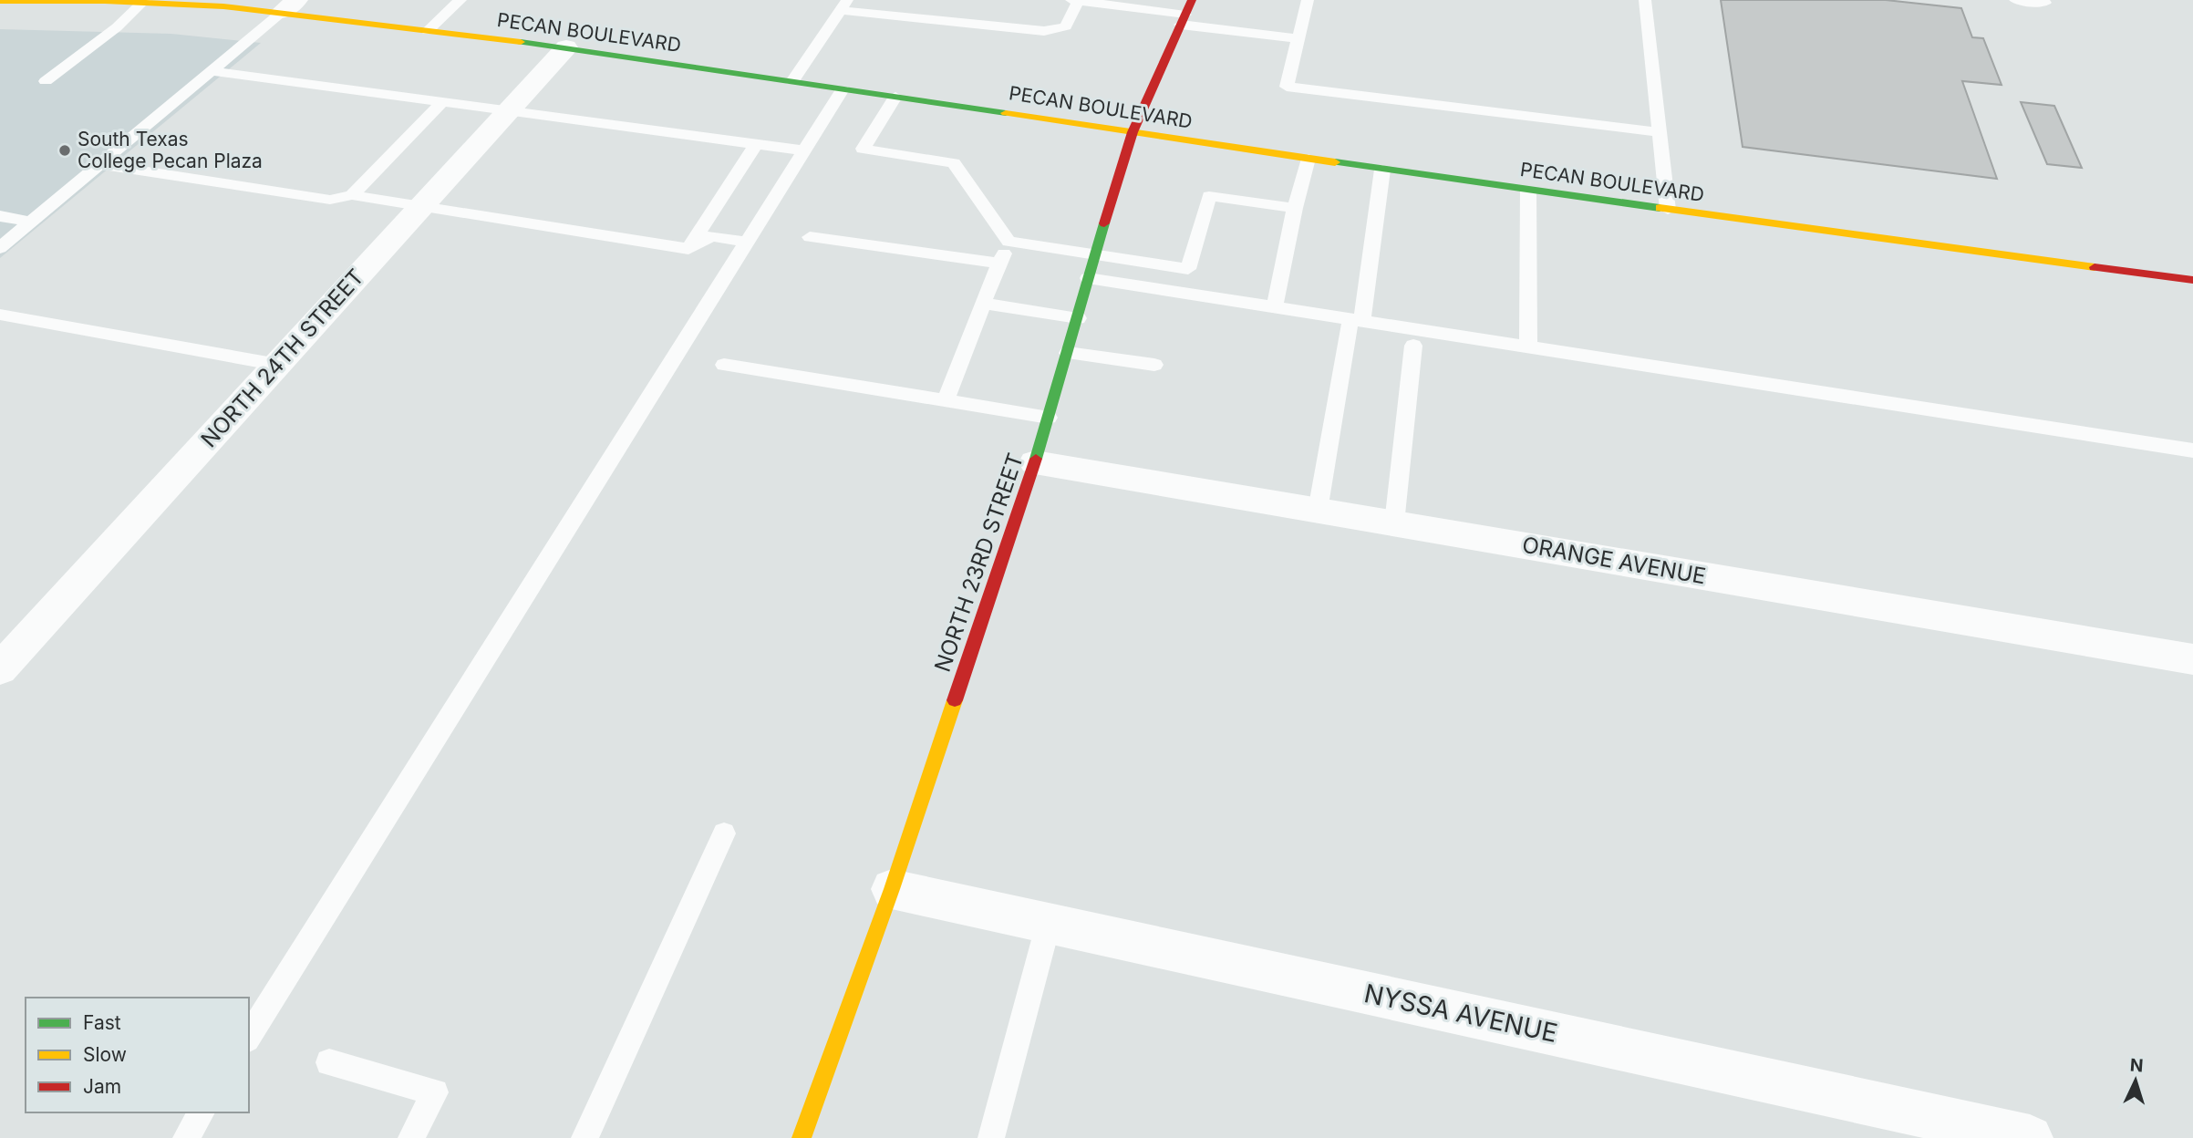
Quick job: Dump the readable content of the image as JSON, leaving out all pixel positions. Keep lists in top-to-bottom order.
{
  "streets": {
    "main road": ["PECAN BOULEVARD", "NORTH 23RD STREET"],
    "street": ["NORTH 24TH STREET", "ORANGE AVENUE", "NYSSA AVENUE"]
  },
  "crossings": [
    ["PECAN BOULEVARD", "NORTH 24TH STREET"],
    ["PECAN BOULEVARD", "NORTH 23RD STREET"],
    ["ORANGE AVENUE", "NORTH 23RD STREET"],
    ["NORTH 23RD STREET", "NYSSA AVENUE"]
  ],
  "places": ["South Texas College Pecan Plaza"],
  "legend": ["Fast", "Slow", "Jam"],
  "north": "top"
}
